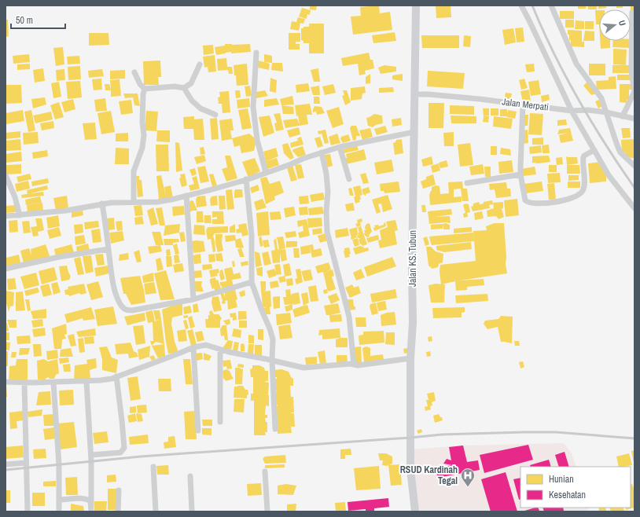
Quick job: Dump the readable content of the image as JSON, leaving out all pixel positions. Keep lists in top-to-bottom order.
{
  "streets": {
    "main road": ["Jalan KS. Tubun"],
    "street": ["Jalan Merpati"]
  },
  "crossings": [
    ["Jalan Merpati", "Jalan KS. Tubun"]
  ],
  "places": {
    "hospital": ["RSUD Kardinah Tegal"]
  },
  "legend": ["Hunian", "Kesehatan"],
  "scale_bar": "50 m",
  "north": "right"
}
